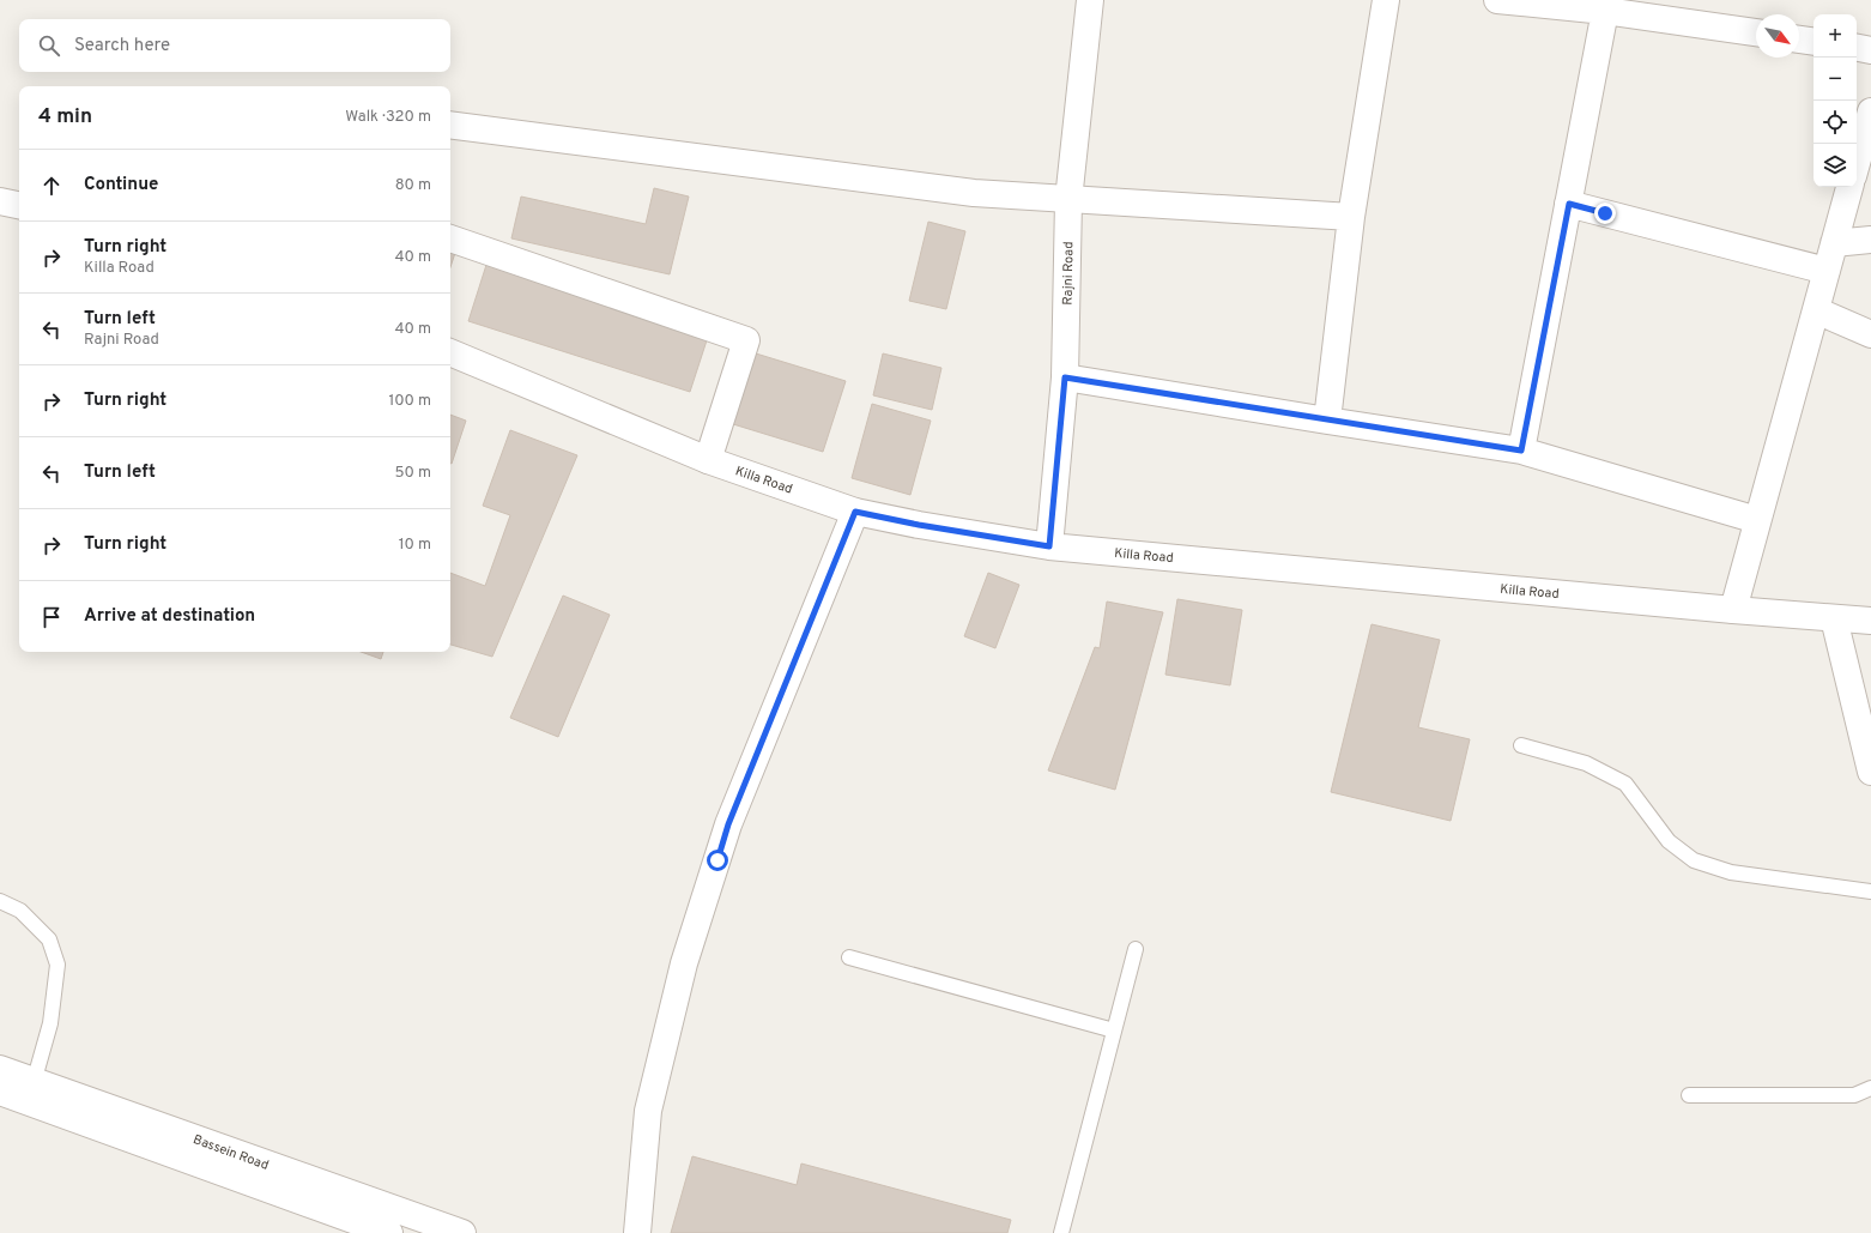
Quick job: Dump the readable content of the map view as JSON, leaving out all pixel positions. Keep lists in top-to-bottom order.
{
  "streets": {
    "street": ["Rajni Road", "Killa Road", "Bassein Road"]
  },
  "crossings": [
    ["Rajni Road", "Killa Road"]
  ],
  "north": "bottom right",
  "page": {
    "map_buttons": ["+", "−"],
    "search": "Search here",
    "heading": ["4 min", "Walk · 320 m"],
    "list": [
      ["Continue", "80 m"],
      ["Turn right", "Killa Road", "40 m"],
      ["Turn left", "Rajni Road", "40 m"],
      ["Turn right", "100 m"],
      ["Turn left", "50 m"],
      ["Turn right", "10 m"],
      "Arrive at destination"
    ]
  }
}
